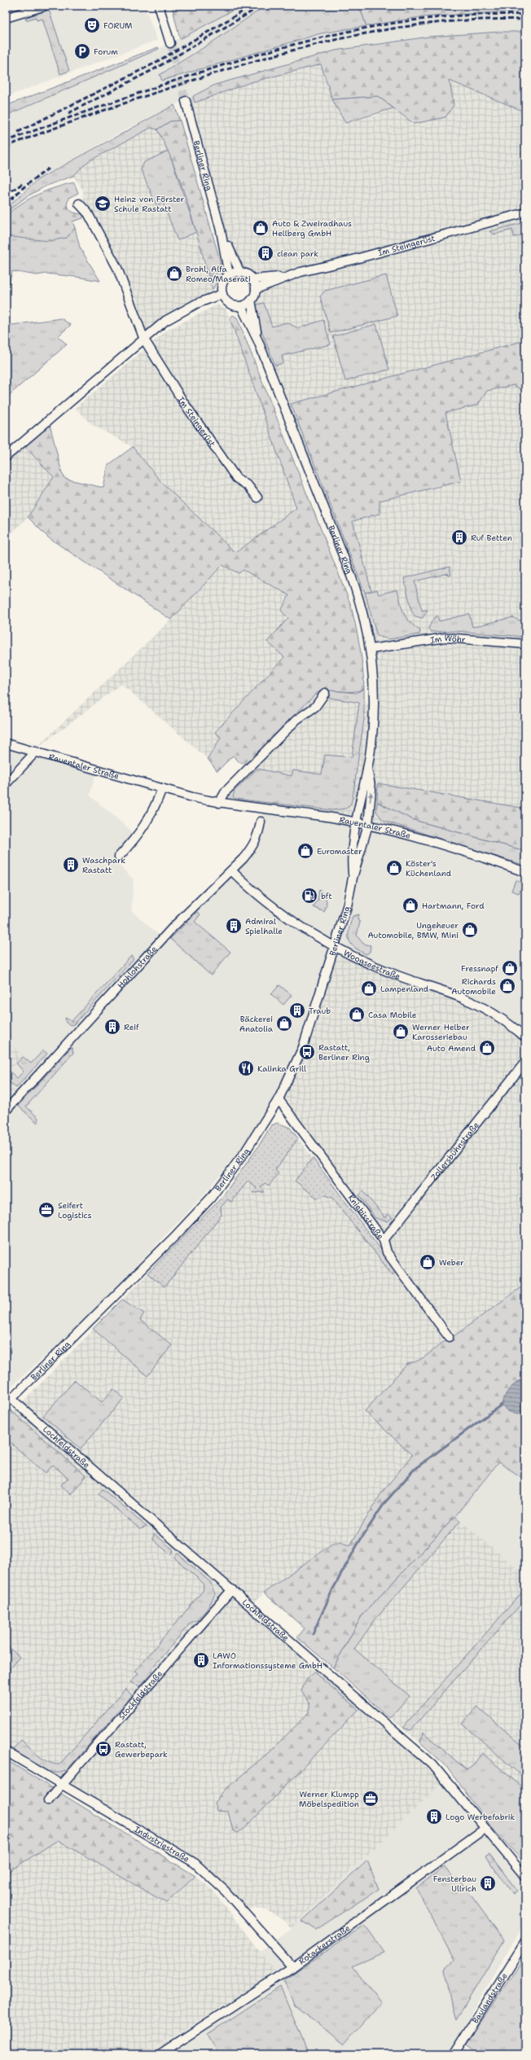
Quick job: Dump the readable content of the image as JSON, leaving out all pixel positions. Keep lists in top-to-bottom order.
{
  "streets": {
    "street": [
      "Berliner Ring",
      "Im Steingerüst",
      "Im Wöhr",
      "Rauentaler Straße",
      "Woogseestraße",
      "Hohlohstraße",
      "Zollersbühnstraße",
      "Kniebisstraße",
      "Lochfeldstraße",
      "Stockfeldstraße",
      "Industriestraße",
      "Rotackerstraße",
      "Baulandstraße"
    ]
  },
  "crossings": [
    ["Berliner Ring", "Im Steingerüst"],
    ["Berliner Ring", "Im Wöhr"],
    ["Berliner Ring", "Rauentaler Straße"],
    ["Berliner Ring", "Woogseestraße"],
    ["Berliner Ring", "Kniebisstraße"],
    ["Berliner Ring", "Lochfeldstraße"],
    ["Woogseestraße", "Hohlohstraße"],
    ["Zollersbühnstraße", "Kniebisstraße"],
    ["Lochfeldstraße", "Stockfeldstraße"],
    ["Lochfeldstraße", "Rotackerstraße"],
    ["Stockfeldstraße", "Industriestraße"],
    ["Industriestraße", "Rotackerstraße"]
  ],
  "places": {
    "theatre": ["FORUM"],
    "parking": ["Forum"],
    "school or university": ["Heinz von Förster Schule Rastatt"],
    "shop": [
      "Auto & Zweiradhaus Hellberg GmbH",
      "Brohl, Alfa Romeo/Maserati",
      "Euromaster",
      "Köster's Küchenland",
      "Hartmann, Ford",
      "Ungeheuer Automobile, BMW, Mini",
      "Fressnapf",
      "Richards Automobile",
      "Lampenland",
      "Casa Mobile",
      "Bäckerei Anatolia",
      "Werner Helber Karosseriebau",
      "Auto Amend",
      "Weber"
    ],
    "building": [
      "clean park",
      "Ruf Betten",
      "Waschpark Rastatt",
      "Admiral Spielhalle",
      "Traub",
      "Reif",
      "LAWO Informationssysteme GmbH",
      "Logo Werbefabrik",
      "Fensterbau Ullrich"
    ],
    "fuel station": ["bft"],
    "bus stop": ["Rastatt, Berliner Ring", "Rastatt, Gewerbepark"],
    "restaurant": ["Kalinka Grill"],
    "office": ["Seifert Logistics", "Werner Klumpp Möbelspedition"]
  }
}
